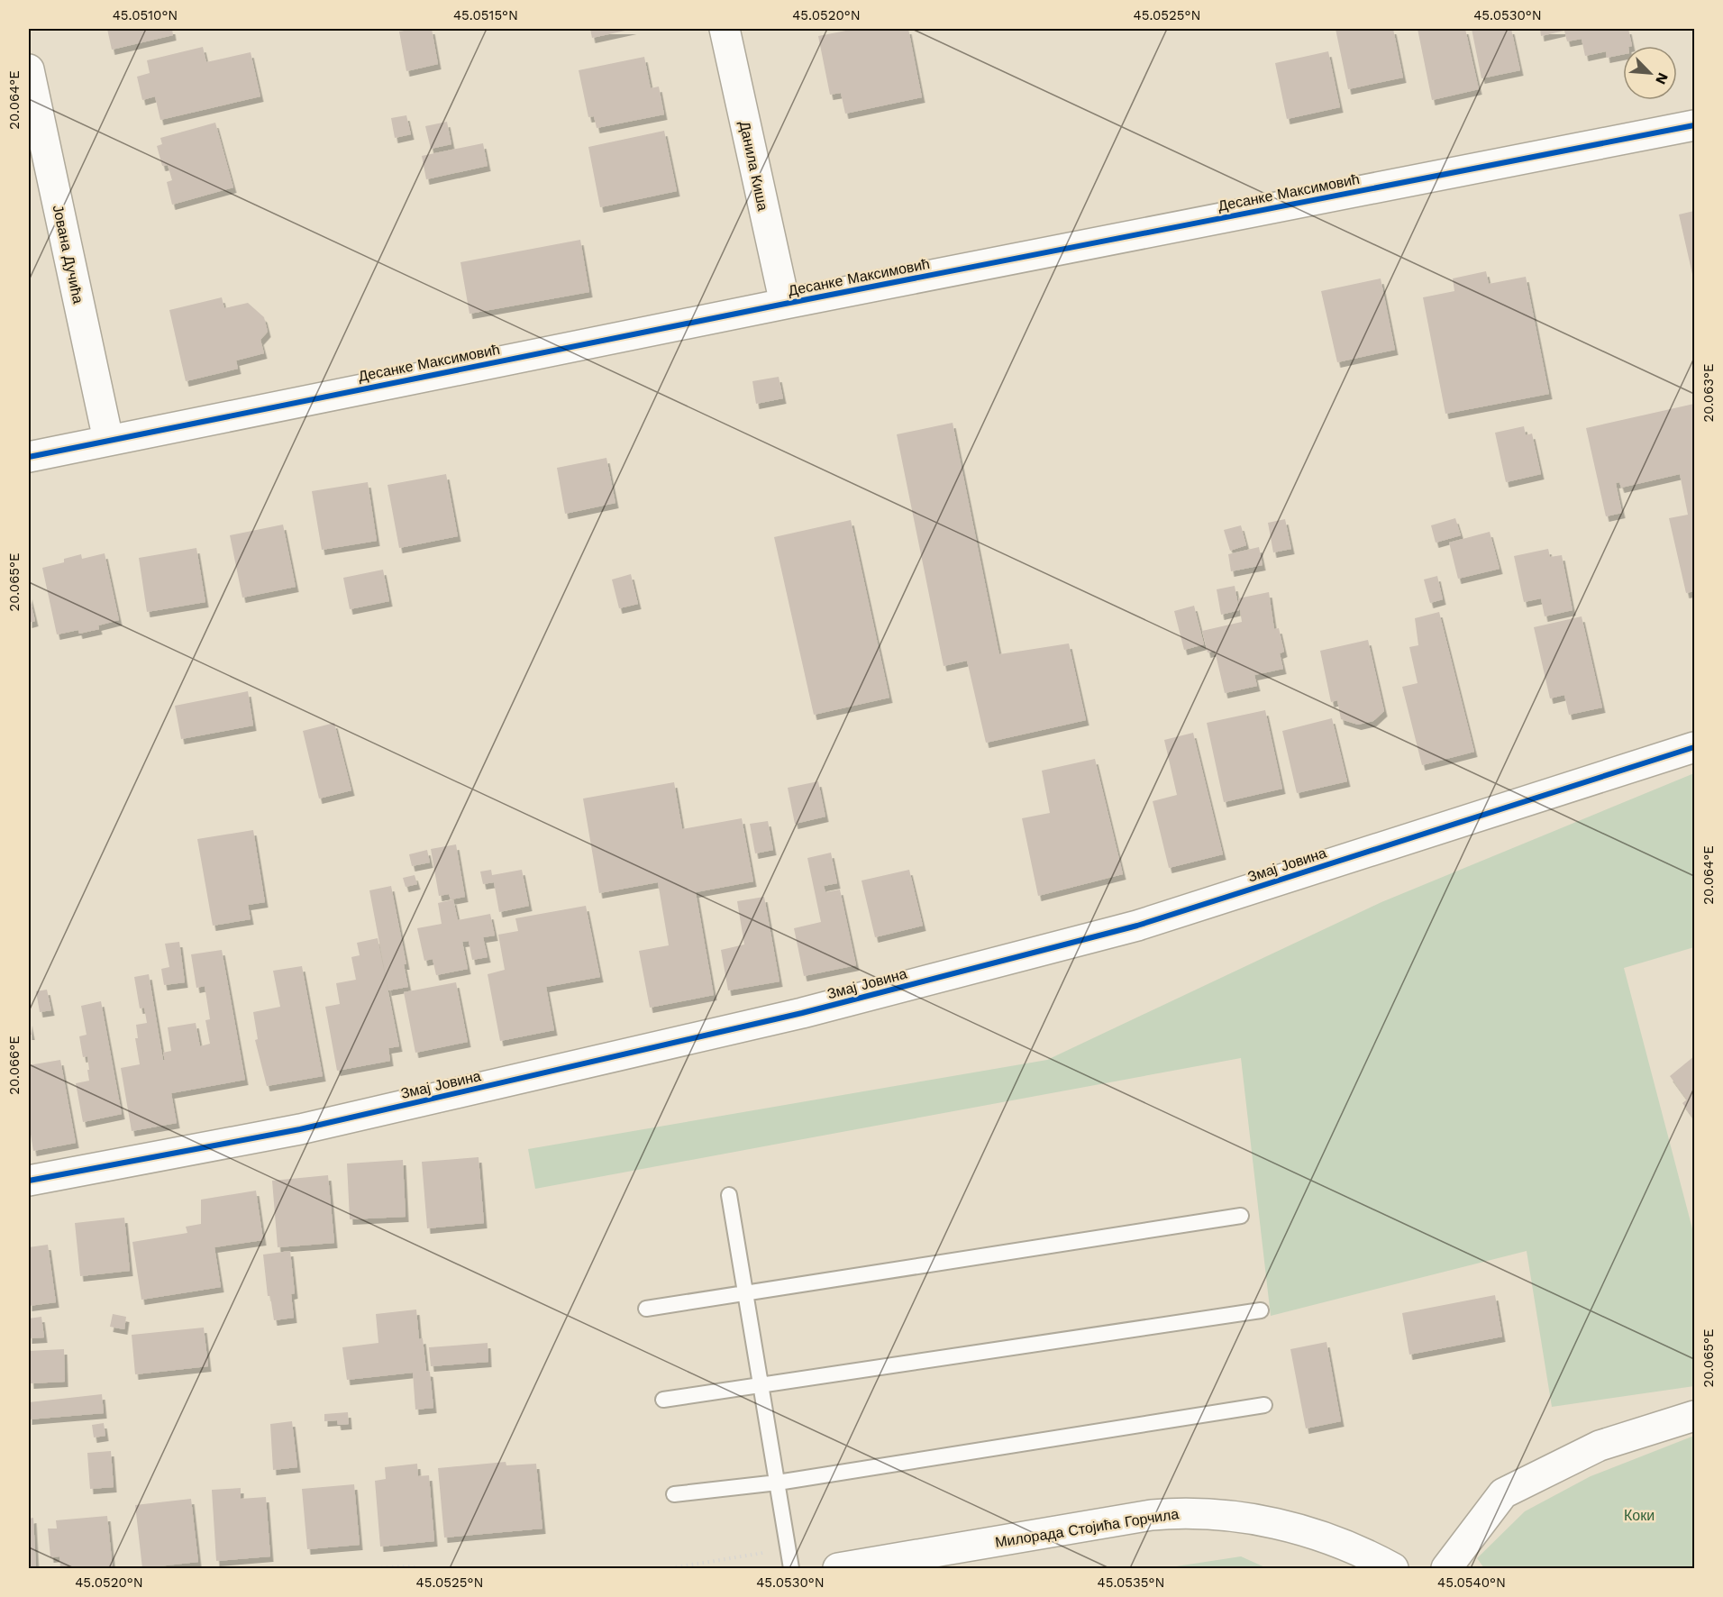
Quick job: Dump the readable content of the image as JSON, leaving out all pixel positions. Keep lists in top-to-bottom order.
{
  "streets": {
    "street": [
      "Данила Киша",
      "Десанке Максимовић",
      "Јована Дучића",
      "Змај Јовина",
      "Милорада Стојића Горчила"
    ]
  },
  "crossings": [
    ["Данила Киша", "Десанке Максимовић"],
    ["Десанке Максимовић", "Јована Дучића"]
  ],
  "parks": ["Коки"],
  "north": "bottom right",
  "coordinates": [
    "45.0510°N",
    "45.0515°N",
    "45.0520°N",
    "45.0525°N",
    "45.0530°N",
    "20.064°E",
    "20.063°E",
    "20.065°E",
    "20.066°E",
    "45.0535°N",
    "45.0540°N"
  ]
}
